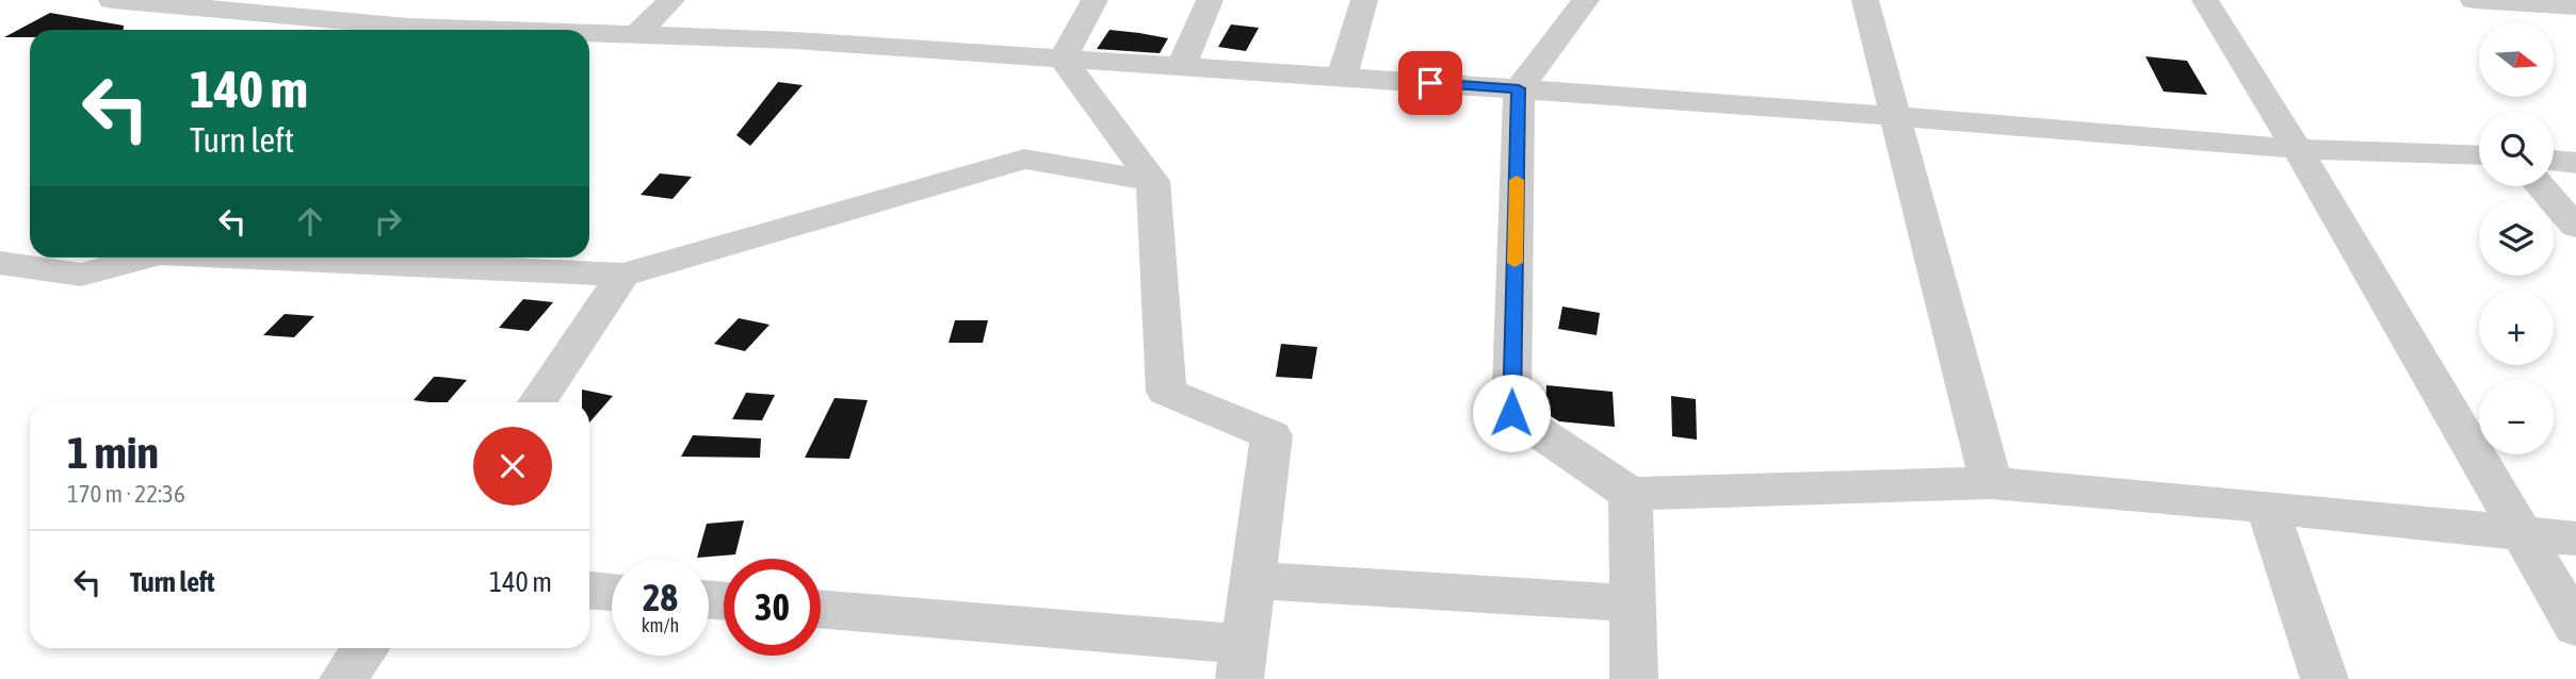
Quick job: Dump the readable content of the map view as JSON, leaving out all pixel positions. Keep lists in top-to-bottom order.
{
  "north": "right",
  "page": {
    "map_buttons": ["+", "−"],
    "turn": ["140 m", "Turn left"],
    "heading": ["1 min", "170 m · 22:36"],
    "list": [
      {
        "name": "Turn left",
        "value": "140 m"
      }
    ],
    "speed": "28 km/h",
    "limit": "30"
  }
}
